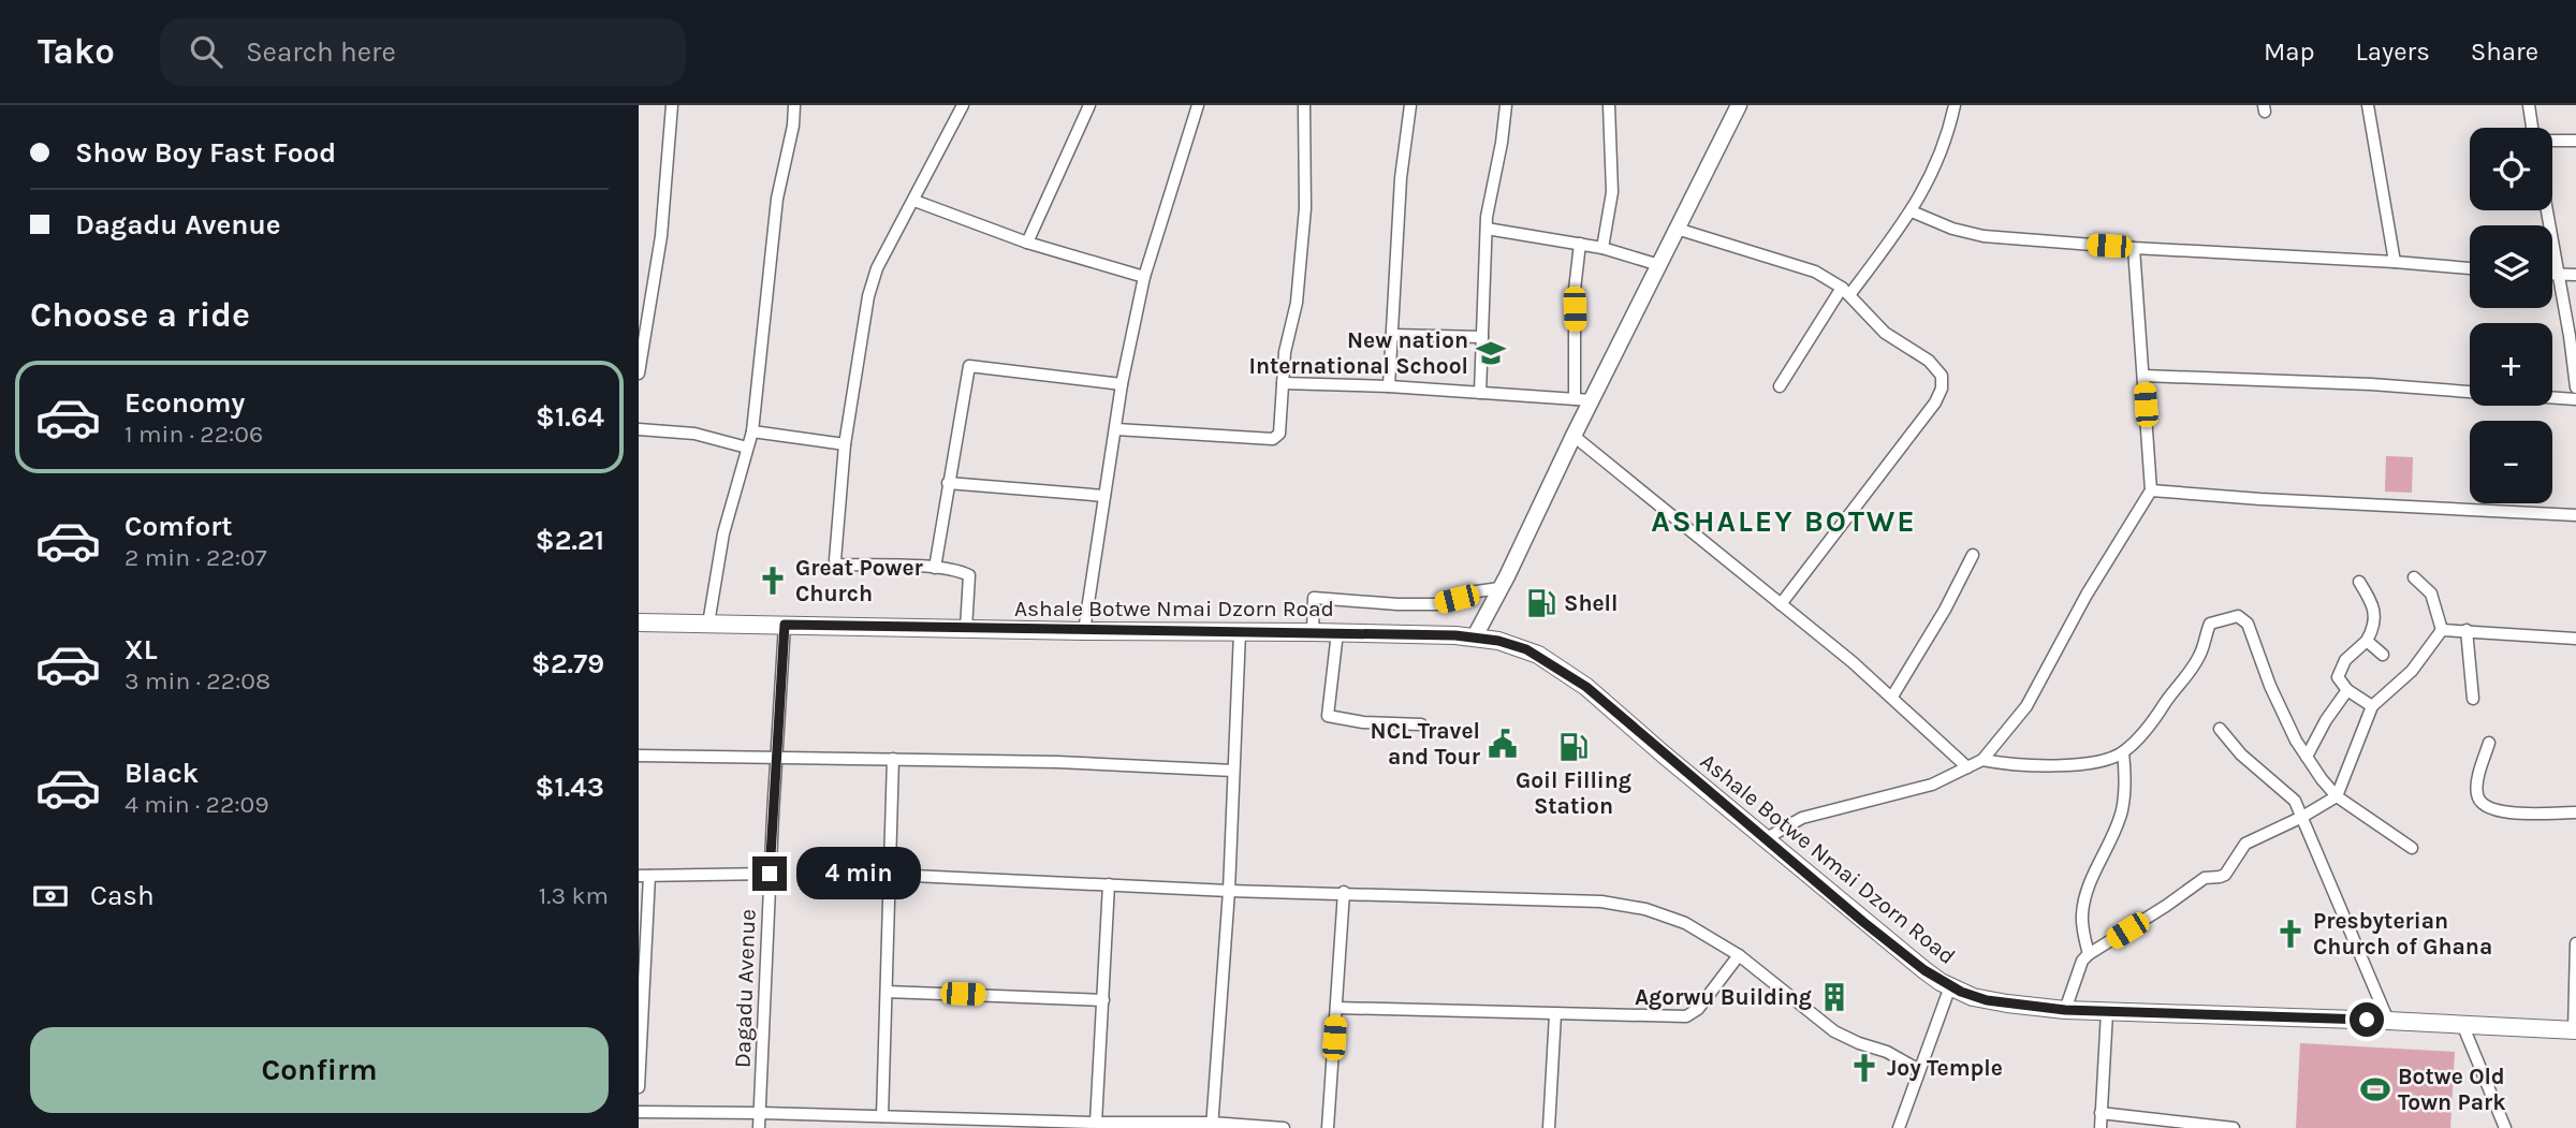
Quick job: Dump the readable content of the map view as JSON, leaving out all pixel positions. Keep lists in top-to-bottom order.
{
  "streets": {
    "main road": ["Ashale Botwe Nmai Dzorn Road"],
    "street": ["Dagadu Avenue"]
  },
  "crossings": [
    ["Ashale Botwe Nmai Dzorn Road", "Dagadu Avenue"]
  ],
  "districts": ["ASHALEY BOTWE"],
  "places": {
    "school or university": ["New nation International School"],
    "church": ["Great Power Church", "Presbyterian Church of Ghana", "Joy Temple"],
    "fuel station": ["Shell", "Goil Filling Station"],
    "public building": ["NCL Travel and Tour"],
    "building": ["Agorwu Building"],
    "sports": ["Botwe Old Town Park"]
  },
  "page": {
    "header": "Tako",
    "search": "Search here",
    "nav": ["Map", "Layers", "Share"],
    "banner": ["Show Boy Fast Food", "Dagadu Avenue"],
    "map_buttons": ["+", "−"],
    "heading": "Choose a ride",
    "list": [
      {
        "name": "Economy",
        "note": "1 min · 22:06",
        "value": "$1.64"
      },
      {
        "name": "Comfort",
        "note": "2 min · 22:07",
        "value": "$2.21"
      },
      {
        "name": "XL",
        "note": "3 min · 22:08",
        "value": "$2.79"
      },
      {
        "name": "Black",
        "note": "4 min · 22:09",
        "value": "$1.43"
      }
    ],
    "bubble": "4 min",
    "pay": ["Cash", "1.3 km"],
    "buttons": "Confirm"
  }
}
